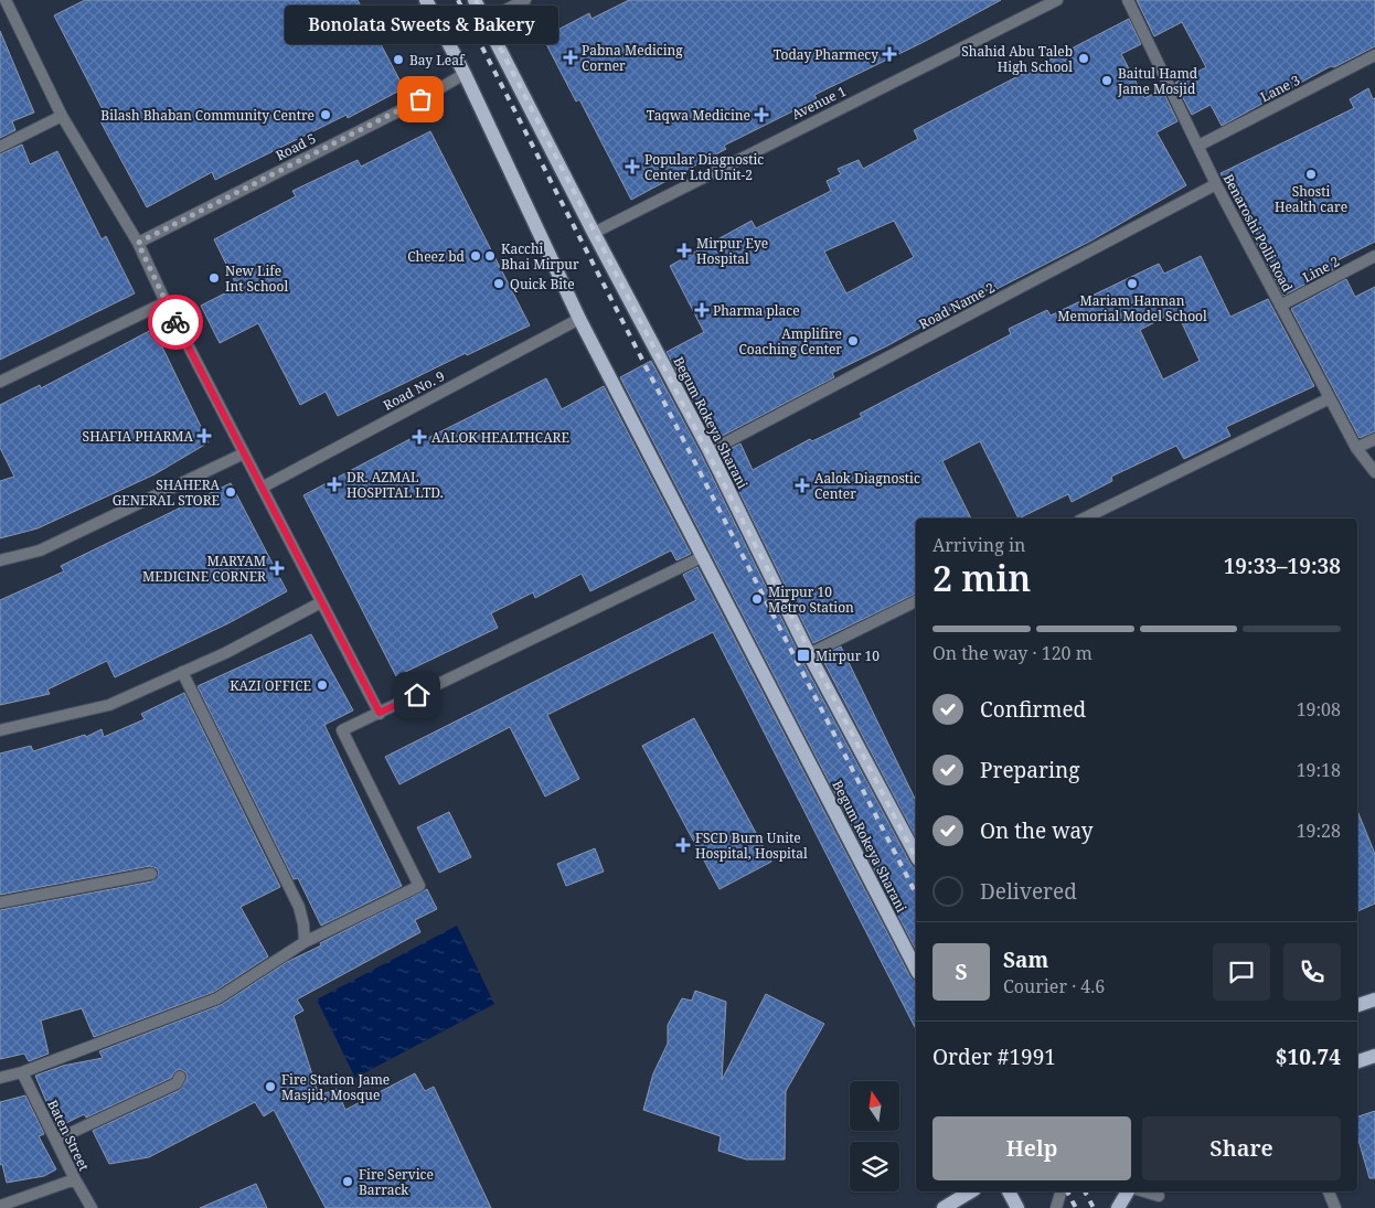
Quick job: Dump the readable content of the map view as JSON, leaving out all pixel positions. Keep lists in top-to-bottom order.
{
  "streets": {
    "main road": ["Begum Rokeya Sharani"],
    "street": [
      "Lane 3",
      "Avenue 1",
      "Road 5",
      "Benaroshi Polli Road",
      "Line 2",
      "Road Name 2",
      "Road No. 9",
      "Baten Street"
    ]
  },
  "crossings": [
    ["Lane 3", "Benaroshi Polli Road"],
    ["Avenue 1", "Begum Rokeya Sharani"],
    ["Road 5", "Begum Rokeya Sharani"],
    ["Benaroshi Polli Road", "Line 2"],
    ["Benaroshi Polli Road", "Road Name 2"],
    ["Road Name 2", "Begum Rokeya Sharani"],
    ["Road No. 9", "Begum Rokeya Sharani"]
  ],
  "places": {
    "health": [
      "Today Pharmecy",
      "Pabna Medicing Corner",
      "Taqwa Medicine",
      "Popular Diagnostic Center Ltd Unit-2",
      "Mirpur Eye Hospital",
      "Pharma place",
      "SHAFIA PHARMA",
      "AALOK HEALTHCARE",
      "DR. AZMAL HOSPITAL LTD.",
      "Aalok Diagnostic Center",
      "MARYAM MEDICINE CORNER",
      "FSCD Burn Unite Hospital, Hospital"
    ],
    "other": [
      "Shahid Abu Taleb High School",
      "Bay Leaf",
      "Baitul Hamd Jame Mosjid",
      "Bonolata Sweets & Bakery",
      "Bilash Bhaban Community Centre",
      "Shosti Health care",
      "Cheez bd",
      "Kacchi Bhai Mirpur",
      "New Life Int School",
      "Quick Bite",
      "Mariam Hannan Memorial Model School",
      "Amplifire Coaching Center",
      "SHAHERA GENERAL STORE",
      "Mirpur 10 Metro Station",
      "KAZI OFFICE",
      "Fire Station Jame Masjid, Mosque",
      "Fire Service Barrack"
    ],
    "transit": ["Mirpur 10"]
  },
  "north": "top",
  "page": {
    "bubble": "Bonolata Sweets & Bakery",
    "heading": ["2 min", "Arriving in", "19:33–19:38"],
    "panel": [
      "Sam",
      "Courier · 4.6",
      "Order #1991",
      "$10.74"
    ],
    "bar": "On the way · 120 m",
    "list": [
      ["Confirmed", "19:08"],
      ["Preparing", "19:18"],
      ["On the way", "19:28"],
      "Delivered"
    ],
    "round": "S",
    "buttons": ["Help", "Share"]
  }
}
